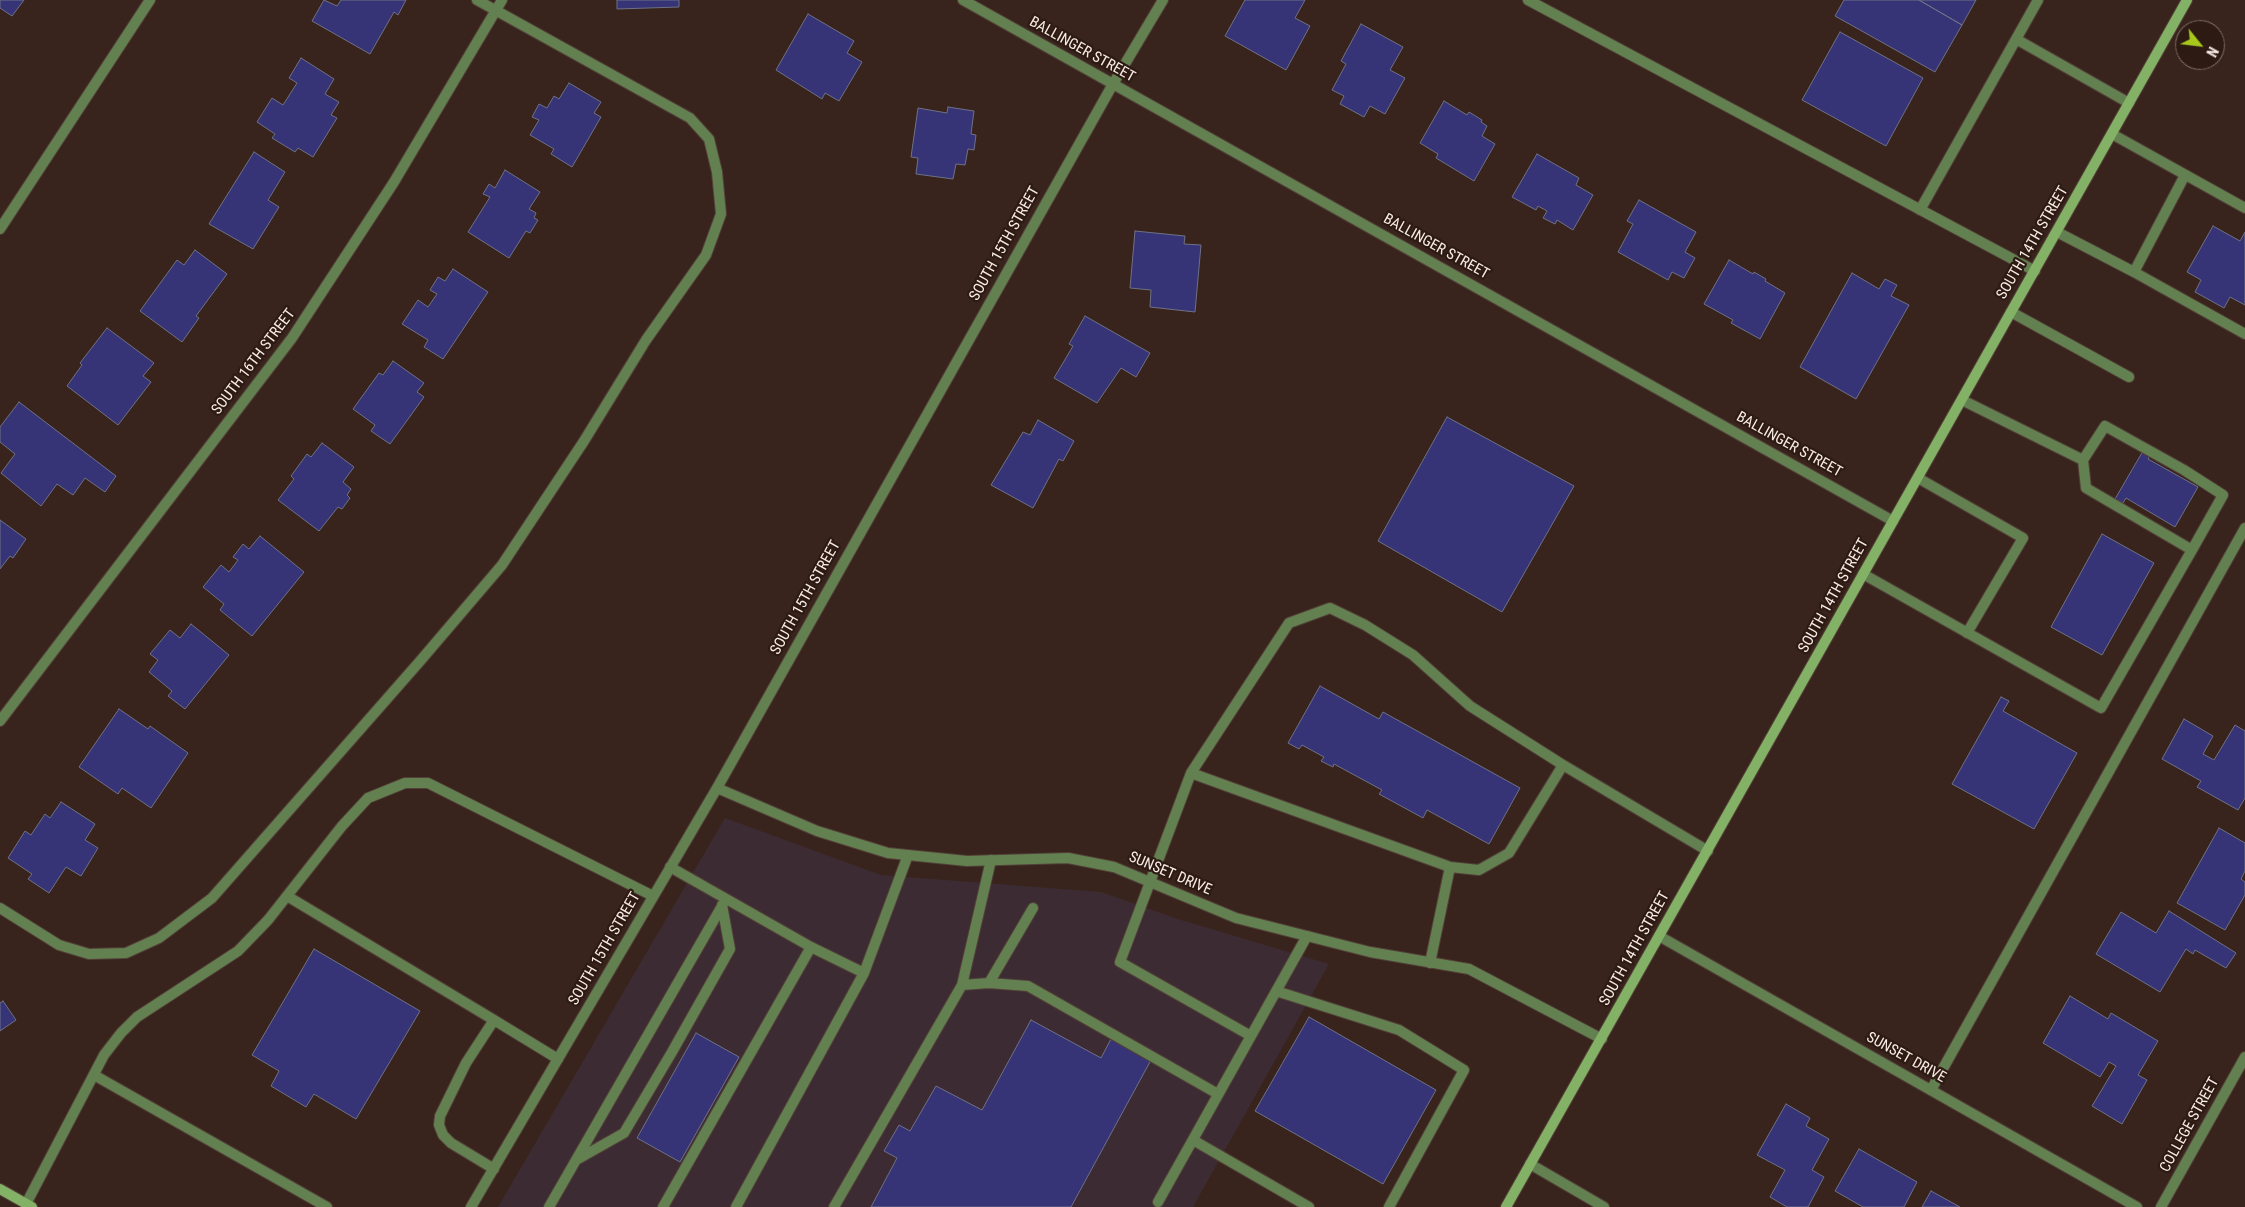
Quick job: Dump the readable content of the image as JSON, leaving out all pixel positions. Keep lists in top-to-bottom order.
{
  "streets": {
    "main road": ["SOUTH 14TH STREET"],
    "street": [
      "BALLINGER STREET",
      "SOUTH 15TH STREET",
      "SOUTH 16TH STREET",
      "SUNSET DRIVE",
      "COLLEGE STREET"
    ]
  },
  "crossings": [
    ["BALLINGER STREET", "SOUTH 14TH STREET"],
    ["BALLINGER STREET", "SOUTH 15TH STREET"],
    ["SOUTH 14TH STREET", "SUNSET DRIVE"],
    ["SOUTH 15TH STREET", "SUNSET DRIVE"]
  ],
  "north": "bottom right"
}
